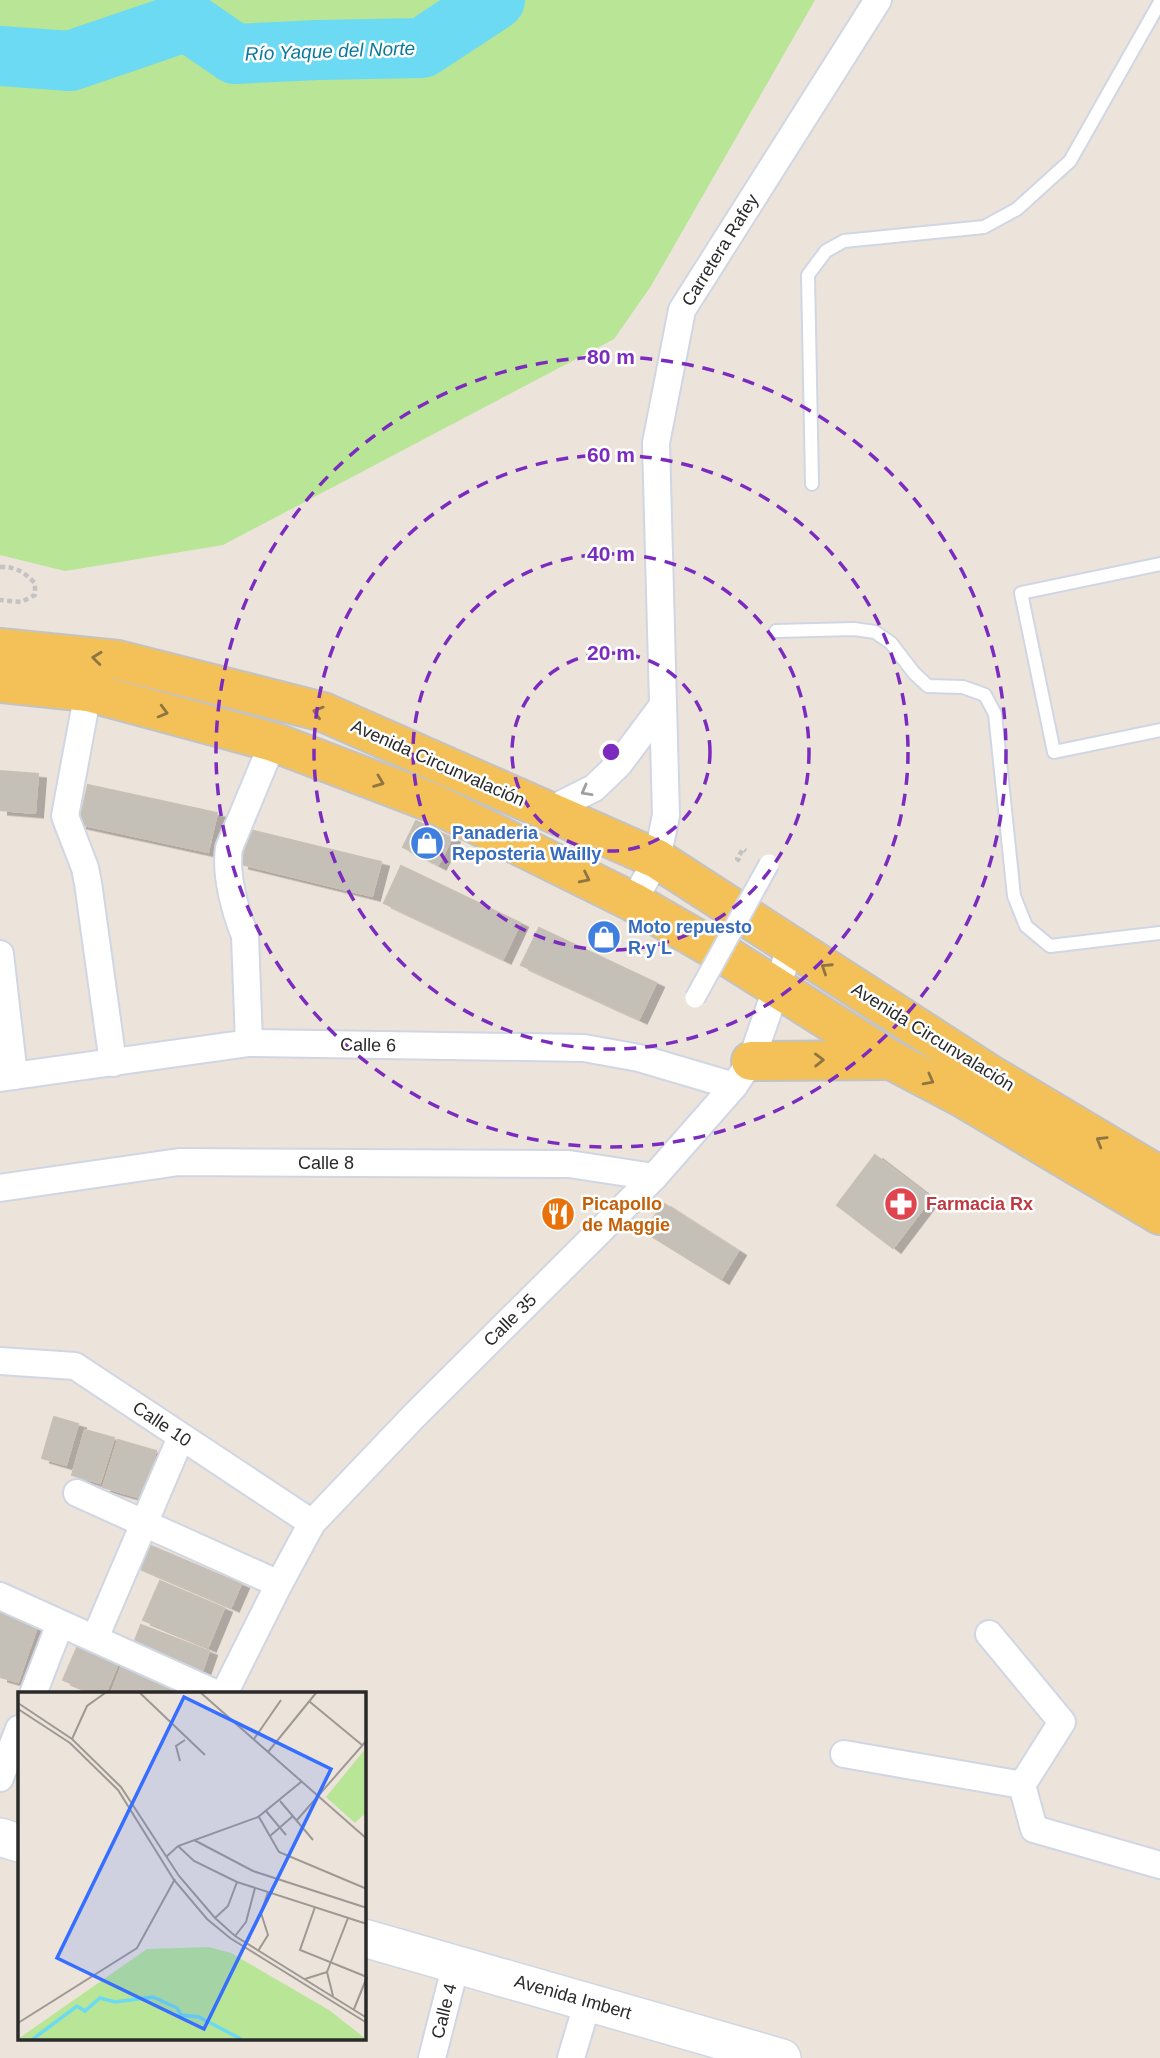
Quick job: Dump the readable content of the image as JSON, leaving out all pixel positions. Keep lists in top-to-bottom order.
{
  "streets": {
    "main road": ["Avenida Circunvalación", "Avenida Imbert"],
    "street": [
      "Carretera Rafey",
      "Calle 6",
      "Calle 8",
      "Calle 35",
      "Calle 10",
      "Calle 4"
    ]
  },
  "crossings": [
    ["Carretera Rafey", "Avenida Circunvalación"],
    ["Avenida Circunvalación", "Calle 35"],
    ["Calle 6", "Calle 35"],
    ["Calle 8", "Calle 35"],
    ["Calle 35", "Calle 10"],
    ["Avenida Imbert", "Calle 4"]
  ],
  "water": ["Río Yaque del Norte"],
  "places": {
    "shop": ["Panaderia Reposteria Wailly", "Moto repuesto R y L"],
    "pharmacy": ["Farmacia Rx"],
    "restaurant": ["Picapollo de Maggie"]
  },
  "rings": [
    "80 m",
    "60 m",
    "40 m",
    "20 m"
  ]
}
